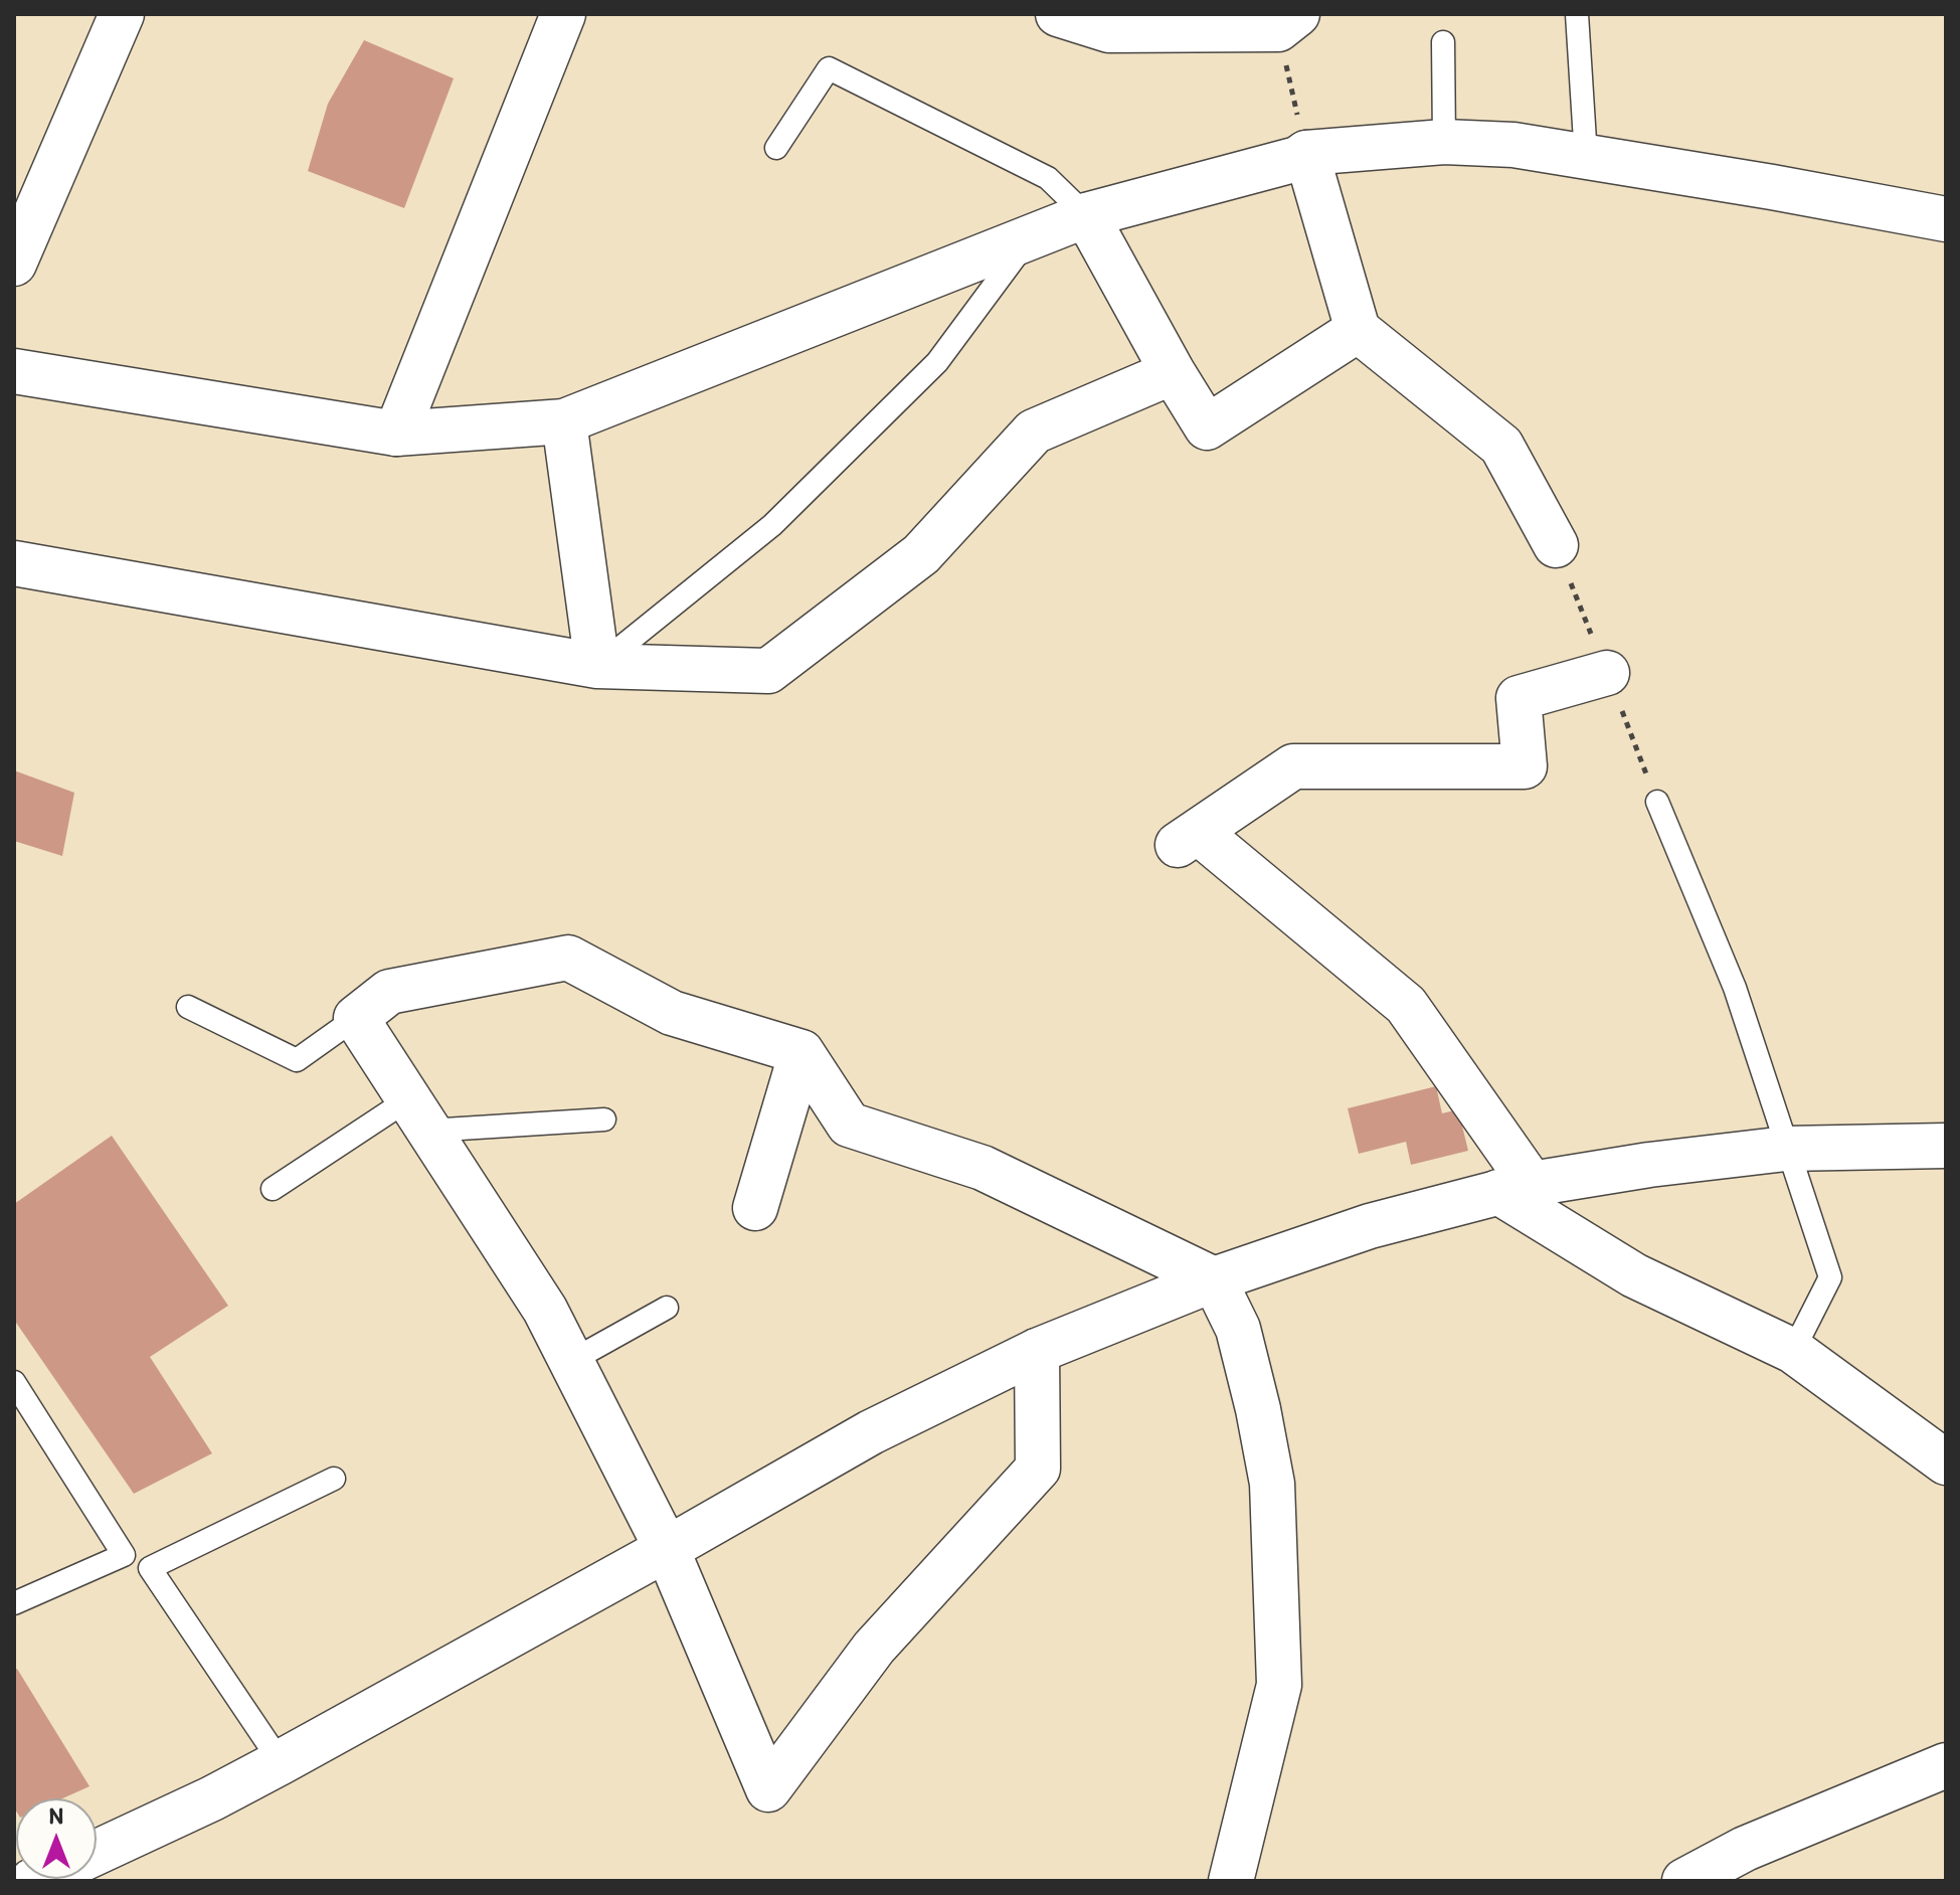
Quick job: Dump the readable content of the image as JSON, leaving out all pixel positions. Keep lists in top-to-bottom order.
{
  "north": "top"
}
